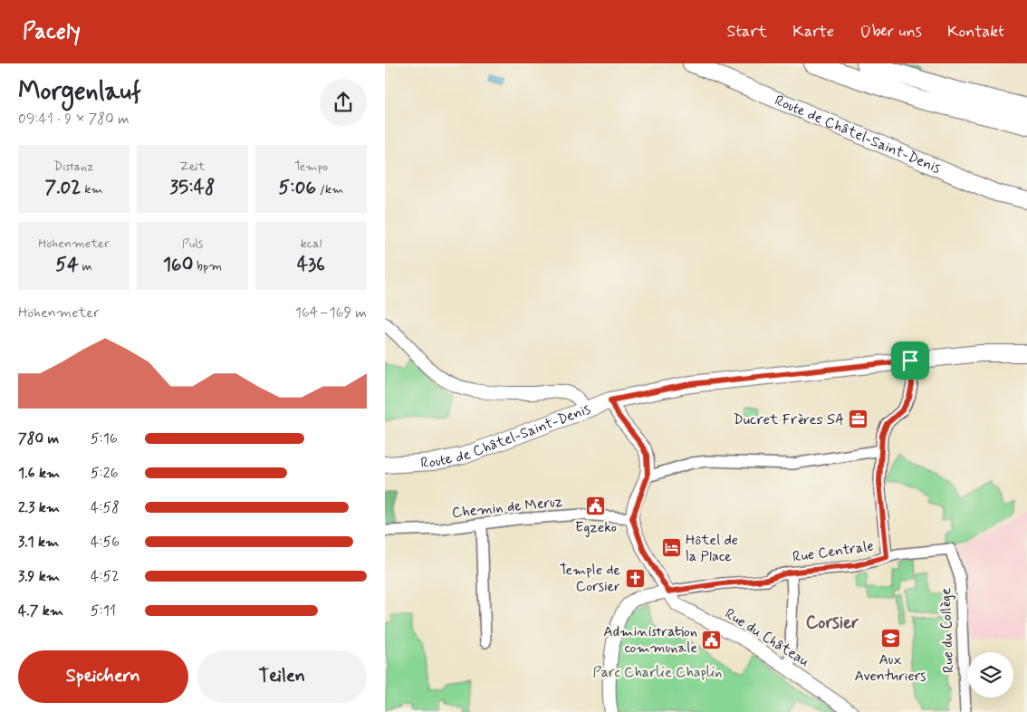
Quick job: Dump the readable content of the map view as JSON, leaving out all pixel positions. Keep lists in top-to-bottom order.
{
  "streets": {
    "main road": ["Route de Châtel-Saint-Denis"],
    "street": [
      "Chemin de Meruz",
      "Rue Centrale",
      "Rue du Collège",
      "Rue du Château"
    ]
  },
  "crossings": [
    ["Chemin de Meruz", "Rue du Château"],
    ["Rue Centrale", "Rue du Collège"],
    ["Rue Centrale", "Rue du Château"]
  ],
  "districts": ["Corsier"],
  "parks": ["Parc Charlie Chaplin"],
  "places": {
    "office": ["Ducret Frères SA"],
    "public building": ["Egzeko", "Administration communale"],
    "hotel": ["Hôtel de la Place"],
    "church": ["Temple de Corsier"],
    "school or university": ["Aux Aventuriers"]
  },
  "page": {
    "header": "Pacely",
    "nav": [
      "Start",
      "Karte",
      "Über uns",
      "Kontakt"
    ],
    "heading": ["Morgenlauf", "09:41 · 9 × 780 m"],
    "stats": [
      ["Distanz", "7.02 km"],
      ["Zeit", "35:48"],
      ["Tempo", "5:06 /km"],
      ["Höhenmeter", "54 m"],
      ["Puls", "160 bpm"],
      ["kcal", "436"]
    ],
    "chart": ["Höhenmeter", "164–169 m"],
    "list": [
      {
        "name": "780 m",
        "note": "5:16"
      },
      {
        "name": "1.6 km",
        "note": "5:26"
      },
      {
        "name": "2.3 km",
        "note": "4:58"
      },
      {
        "name": "3.1 km",
        "note": "4:56"
      },
      {
        "name": "3.9 km",
        "note": "4:52"
      },
      {
        "name": "4.7 km",
        "note": "5:11"
      }
    ],
    "buttons": ["Speichern", "Teilen"]
  }
}
